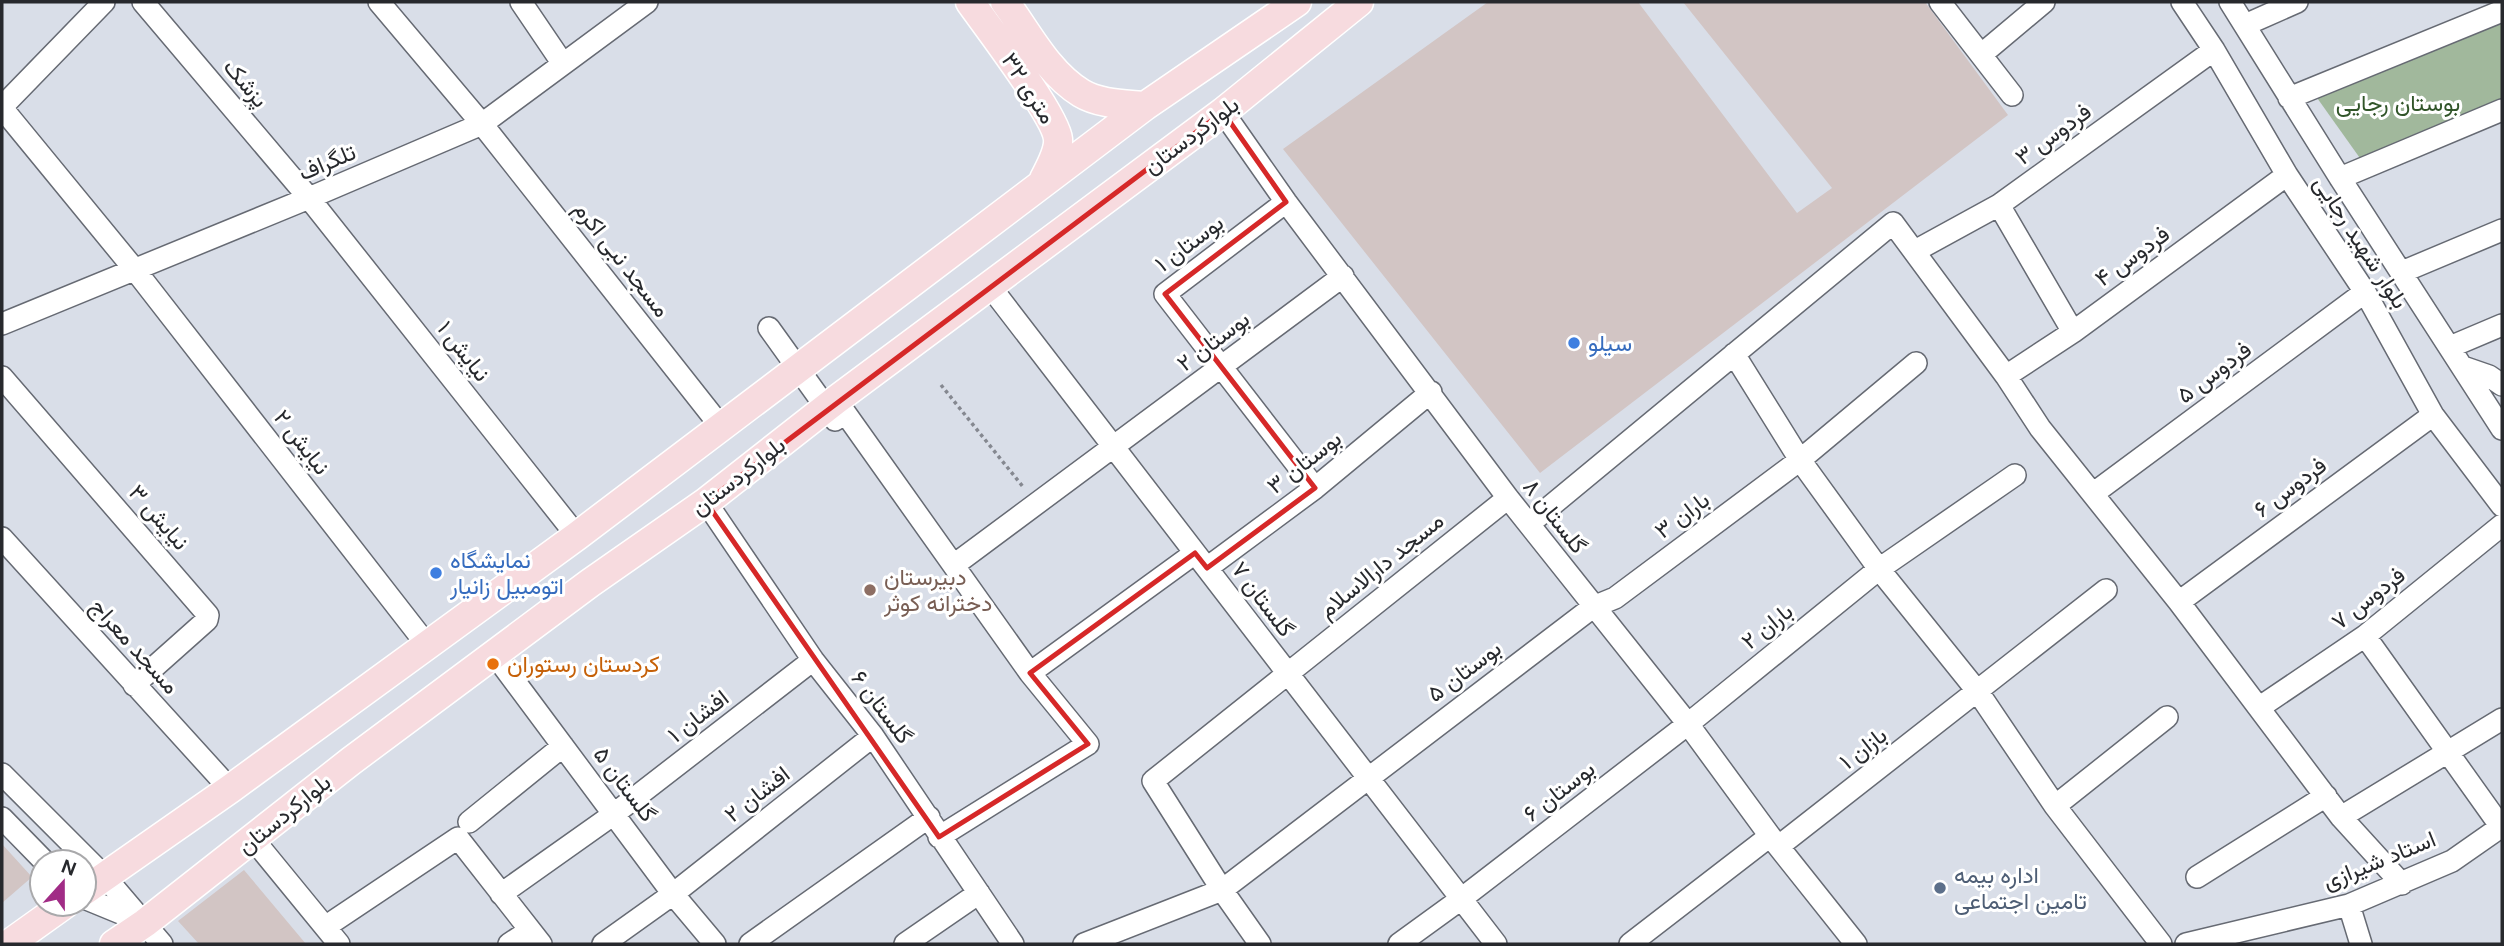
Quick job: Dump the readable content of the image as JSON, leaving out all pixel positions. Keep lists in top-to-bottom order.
{
  "streets": {
    "main road": ["۳۲ متری", "بلوارکردستان"],
    "street": [
      "پزشک",
      "فردوس ۳",
      "تلگراف",
      "بلوار شهید رجایی",
      "بوستان ۱",
      "فردوس ۴",
      "مسجد نبی اکرم",
      "بوستان ۲",
      "نیایش ۱",
      "فردوس ۵",
      "نیایش ۲",
      "بوستان ۳",
      "فردوس ۶",
      "باران ۳",
      "گلستان ۸",
      "نیایش ۳",
      "مسجد دارالاسلام",
      "فردوس ۷",
      "گلستان ۷",
      "باران ۲",
      "مسجد معراج",
      "بوستان ۵",
      "گلستان ۶",
      "افشان ۱",
      "بازان ۱",
      "گلستان ۵",
      "بوستان ۶",
      "افشان ۲",
      "استاد شیرازی"
    ]
  },
  "crossings": [
    ["پزشک", "تلگراف"],
    ["پزشک", "نیایش ۱"],
    ["۳۲ متری", "بلوارکردستان"],
    ["فردوس ۳", "بلوار شهید رجایی"],
    ["بلوارکردستان", "مسجد نبی اکرم"],
    ["بلوارکردستان", "نیایش ۱"],
    ["بلوارکردستان", "نیایش ۲"],
    ["بلوارکردستان", "گلستان ۸"],
    ["بلوارکردستان", "گلستان ۷"],
    ["بلوارکردستان", "مسجد معراج"],
    ["بلوارکردستان", "گلستان ۶"],
    ["بلوارکردستان", "گلستان ۵"],
    ["تلگراف", "مسجد نبی اکرم"],
    ["تلگراف", "نیایش ۱"],
    ["تلگراف", "نیایش ۲"],
    ["بلوار شهید رجایی", "فردوس ۴"],
    ["بلوار شهید رجایی", "فردوس ۵"],
    ["بلوار شهید رجایی", "فردوس ۶"],
    ["بوستان ۱", "بوستان ۲"],
    ["بوستان ۱", "گلستان ۸"],
    ["بوستان ۲", "گلستان ۸"],
    ["بوستان ۲", "گلستان ۷"],
    ["بوستان ۳", "گلستان ۸"],
    ["بوستان ۳", "گلستان ۷"],
    ["باران ۳", "گلستان ۸"],
    ["باران ۳", "بوستان ۵"],
    ["گلستان ۸", "مسجد دارالاسلام"],
    ["گلستان ۸", "باران ۲"],
    ["گلستان ۸", "بوستان ۵"],
    ["گلستان ۸", "بازان ۱"],
    ["گلستان ۸", "بوستان ۶"],
    ["نیایش ۳", "مسجد معراج"],
    ["مسجد دارالاسلام", "گلستان ۷"],
    ["مسجد دارالاسلام", "بوستان ۵"],
    ["گلستان ۷", "بوستان ۵"],
    ["گلستان ۷", "بوستان ۶"],
    ["باران ۲", "بوستان ۶"],
    ["گلستان ۶", "افشان ۱"],
    ["گلستان ۶", "افشان ۲"],
    ["افشان ۱", "گلستان ۵"],
    ["گلستان ۵", "افشان ۲"]
  ],
  "parks": ["بوستان رجایی"],
  "places": [
    "سیلو",
    "نمایشگاه اتومبیل زانیار",
    "دبیرستان دخترانه کوثر",
    "کردستان رستوران",
    "اداره بیمه تامین اجتماعی"
  ],
  "north": "top"
}
